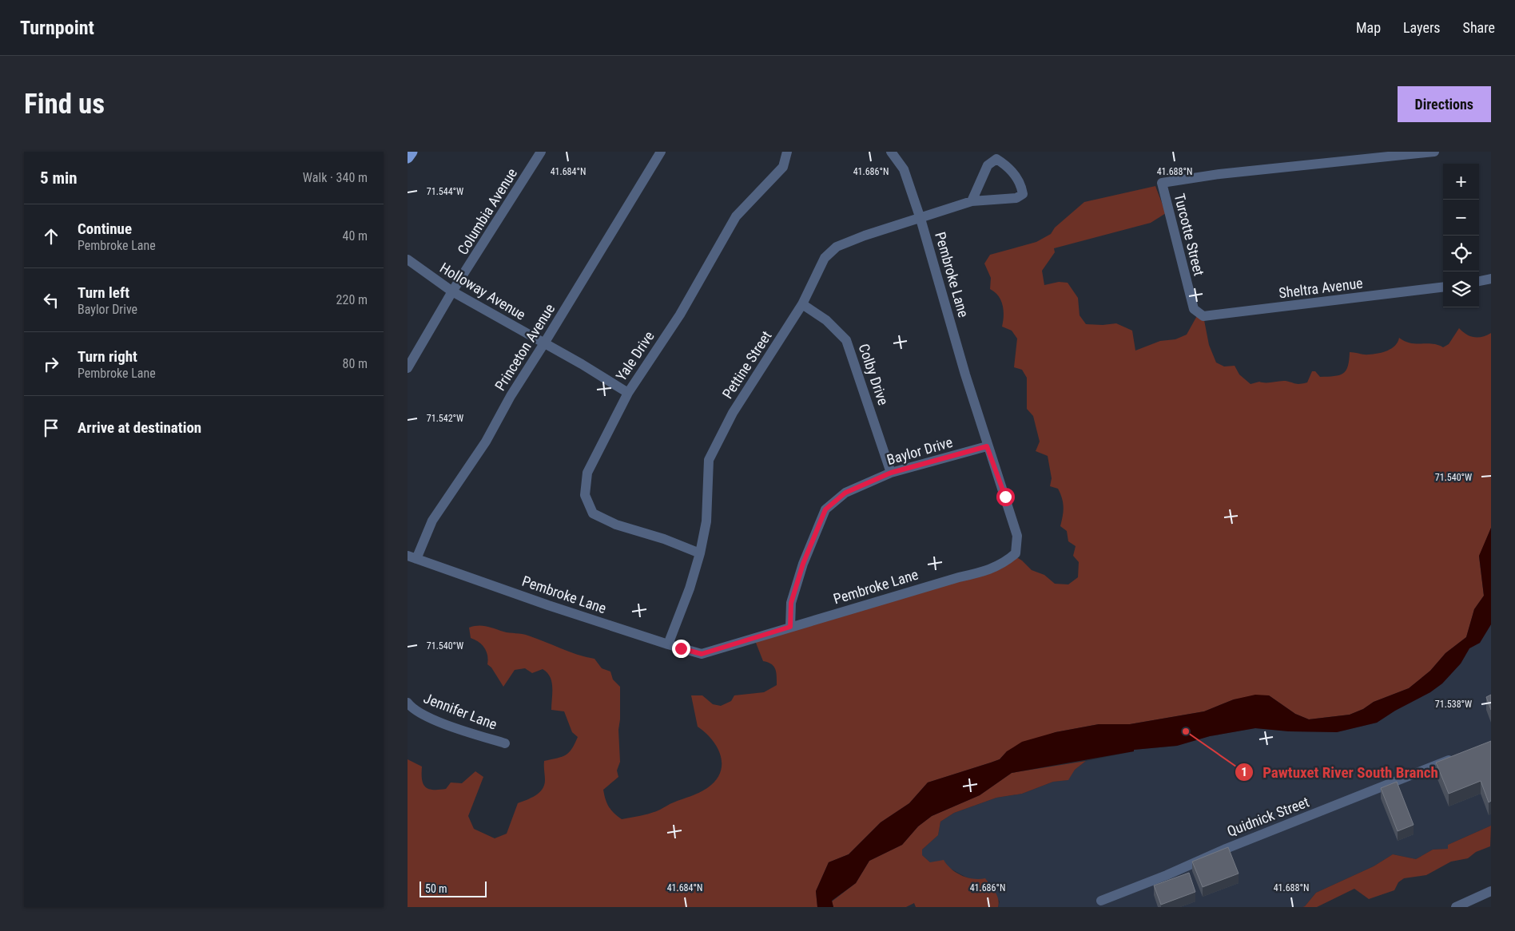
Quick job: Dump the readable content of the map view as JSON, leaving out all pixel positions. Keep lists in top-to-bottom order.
{
  "streets": {
    "street": [
      "Columbia Avenue",
      "Turcotte Street",
      "Pembroke Lane",
      "Sheltra Avenue",
      "Holloway Avenue",
      "Princeton Avenue",
      "Yale Drive",
      "Pettine Street",
      "Colby Drive",
      "Baylor Drive",
      "Jennifer Lane",
      "Quidnick Street"
    ]
  },
  "crossings": [
    ["Columbia Avenue", "Holloway Avenue"],
    ["Turcotte Street", "Sheltra Avenue"],
    ["Pembroke Lane", "Princeton Avenue"],
    ["Pembroke Lane", "Pettine Street"],
    ["Pembroke Lane", "Baylor Drive"],
    ["Holloway Avenue", "Princeton Avenue"],
    ["Holloway Avenue", "Yale Drive"],
    ["Yale Drive", "Pettine Street"],
    ["Pettine Street", "Colby Drive"],
    ["Colby Drive", "Baylor Drive"]
  ],
  "places": ["Pawtuxet River South Branch"],
  "scale_bar": "50 m",
  "page": {
    "header": "Turnpoint",
    "nav": ["Map", "Layers", "Share"],
    "buttons": "Directions",
    "title": "Find us",
    "heading": ["5 min", "Walk · 340 m"],
    "map_buttons": ["+", "−"],
    "list": [
      ["Continue", "Pembroke Lane", "40 m"],
      ["Turn left", "Baylor Drive", "220 m"],
      ["Turn right", "Pembroke Lane", "80 m"],
      "Arrive at destination"
    ],
    "scale": "50 m"
  },
  "coordinates": [
    "41.684°N",
    "41.686°N",
    "41.688°N",
    "71.544°W",
    "71.542°W",
    "71.540°W",
    "71.538°W"
  ]
}
